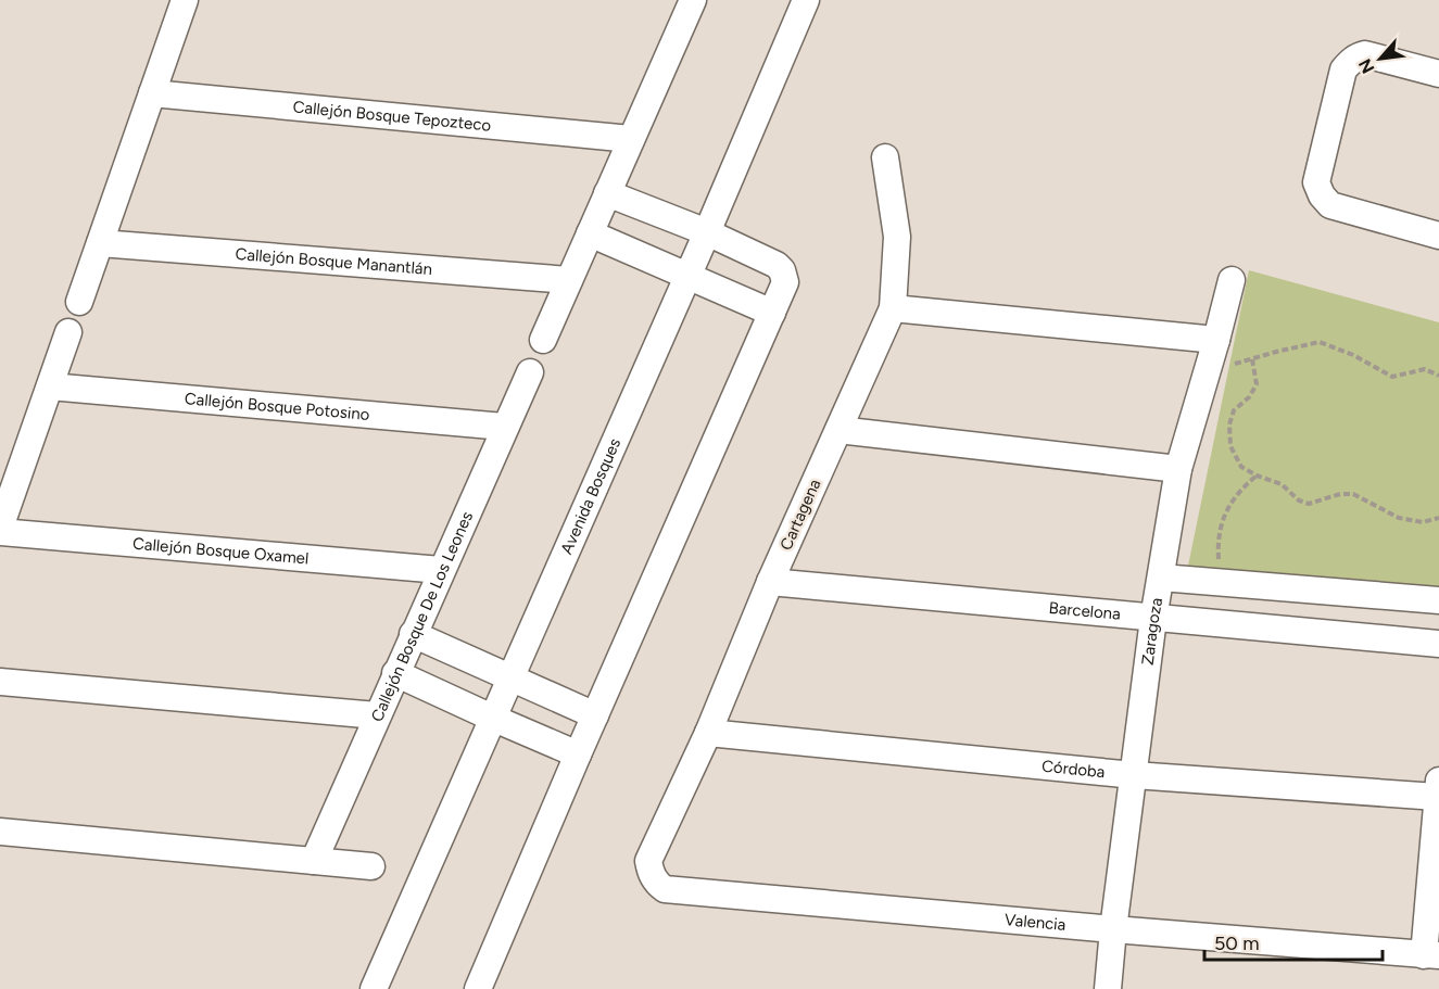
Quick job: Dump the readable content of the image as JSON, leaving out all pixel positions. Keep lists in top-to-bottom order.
{
  "streets": {
    "street": [
      "Callejón Bosque Tepozteco",
      "Callejón Bosque Manantlán",
      "Callejón Bosque Potosino",
      "Avenida Bosques",
      "Cartagena",
      "Callejón Bosque Oxamel",
      "Barcelona",
      "Callejón Bosque De Los Leones",
      "Zaragoza",
      "Córdoba",
      "Valencia"
    ]
  },
  "crossings": [
    ["Callejón Bosque Potosino", "Callejón Bosque De Los Leones"],
    ["Cartagena", "Barcelona"],
    ["Cartagena", "Córdoba"],
    ["Cartagena", "Valencia"],
    ["Callejón Bosque Oxamel", "Callejón Bosque De Los Leones"],
    ["Barcelona", "Zaragoza"],
    ["Zaragoza", "Córdoba"],
    ["Zaragoza", "Valencia"]
  ],
  "scale_bar": "50 m",
  "north": "bottom left"
}
